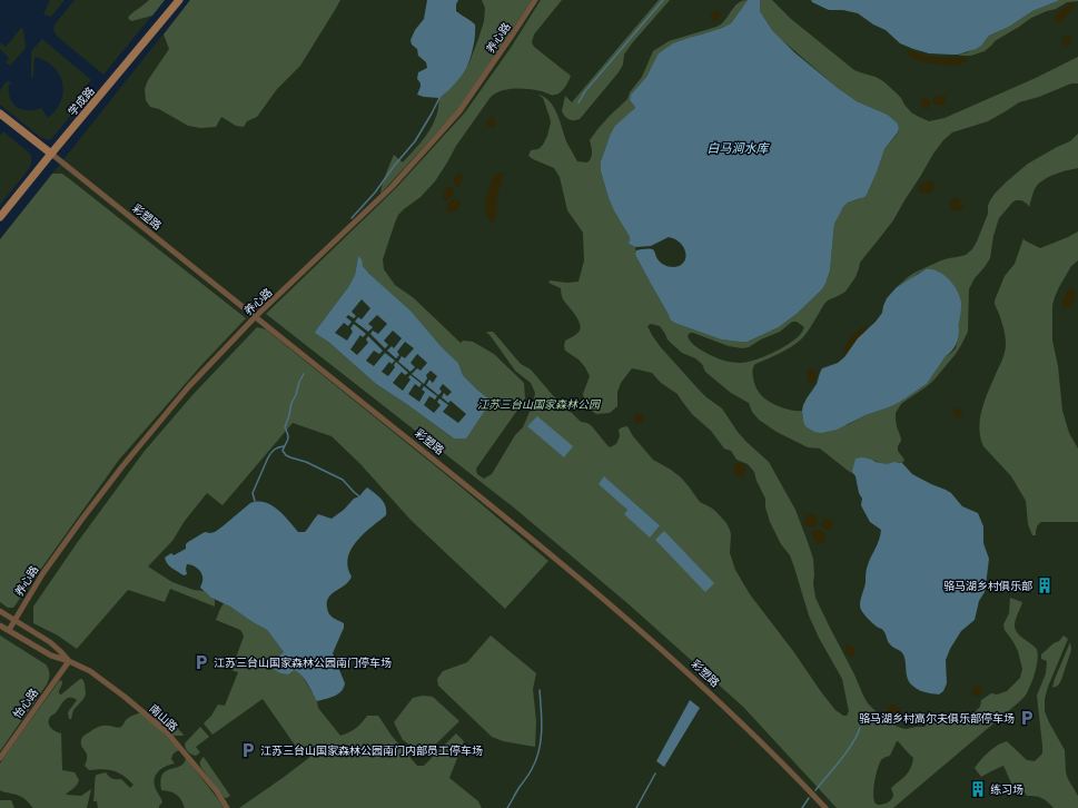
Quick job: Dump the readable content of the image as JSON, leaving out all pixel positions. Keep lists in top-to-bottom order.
{
  "streets": {
    "street": [
      "养心路",
      "学成路",
      "彩塑路",
      "怡心路",
      "南山路"
    ]
  },
  "crossings": [
    ["养心路", "彩塑路"],
    ["养心路", "南山路"],
    ["学成路", "彩塑路"],
    ["怡心路", "南山路"]
  ],
  "water": ["白马涧水库"],
  "parks": ["江苏三台山国家森林公园"],
  "places": {
    "building": ["骆马湖乡村俱乐部", "练习场"],
    "parking": ["江苏三台山国家森林公园南门停车场", "骆马湖乡村高尔夫俱乐部停车场", "江苏三台山国家森林公园南门内部员工停车场"]
  }
}
